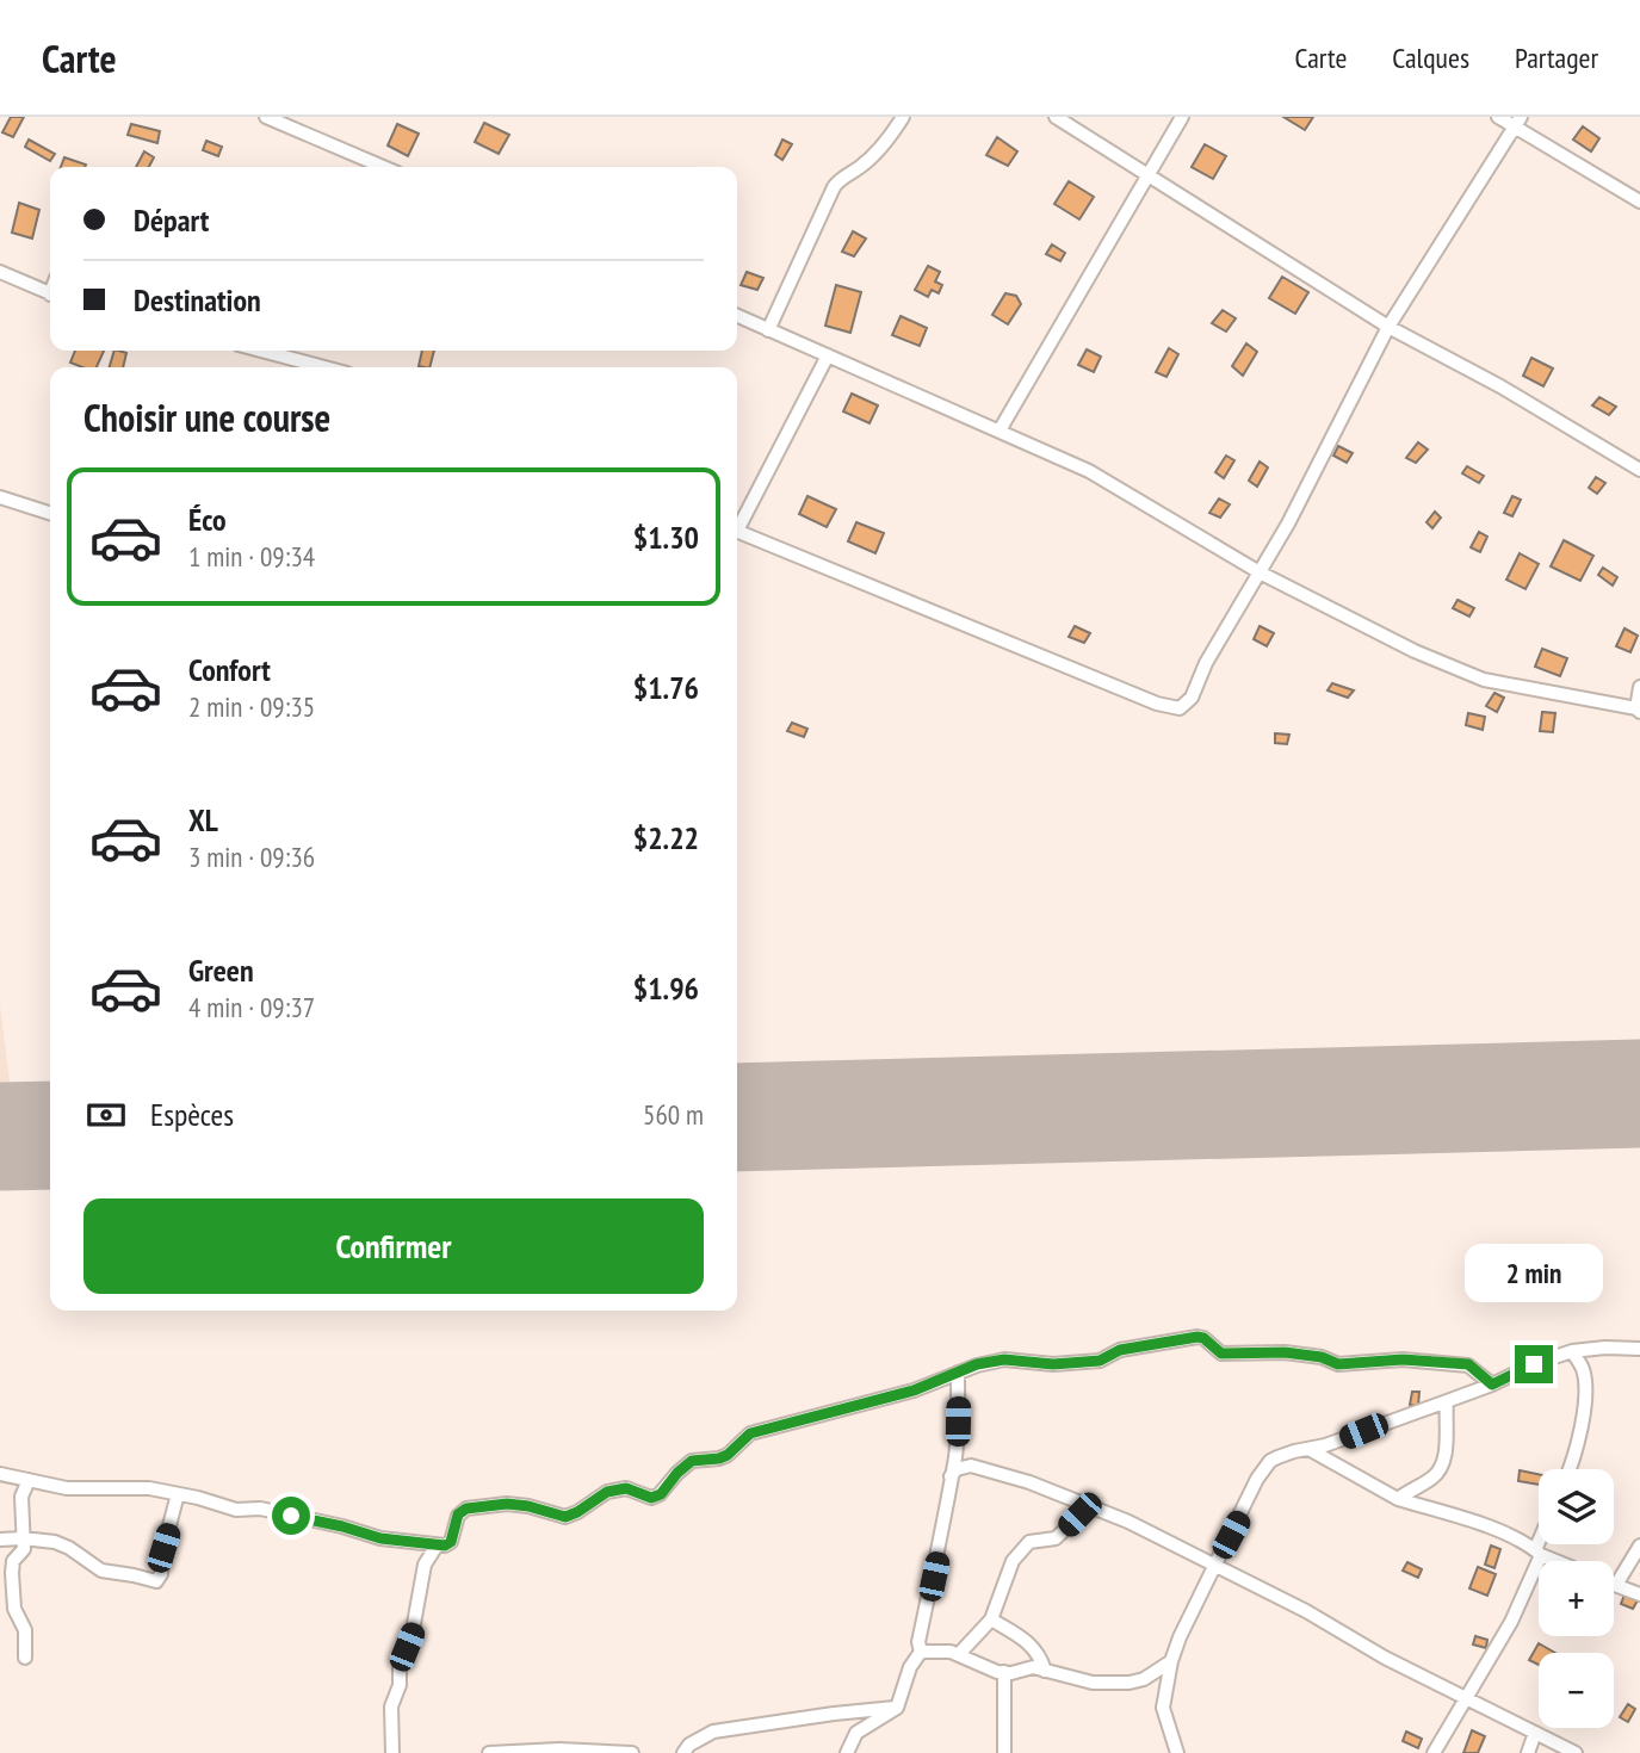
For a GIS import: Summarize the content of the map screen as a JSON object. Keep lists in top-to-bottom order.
{
  "page": {
    "header": "Carte",
    "nav": ["Carte", "Calques", "Partager"],
    "banner": ["Départ", "Destination"],
    "heading": "Choisir une course",
    "list": [
      {
        "name": "Éco",
        "note": "1 min · 09:34",
        "value": "$1.30"
      },
      {
        "name": "Confort",
        "note": "2 min · 09:35",
        "value": "$1.76"
      },
      {
        "name": "XL",
        "note": "3 min · 09:36",
        "value": "$2.22"
      },
      {
        "name": "Green",
        "note": "4 min · 09:37",
        "value": "$1.96"
      }
    ],
    "pay": ["Espèces", "560 m"],
    "buttons": "Confirmer",
    "bubble": "2 min",
    "map_buttons": ["+", "−"]
  }
}
